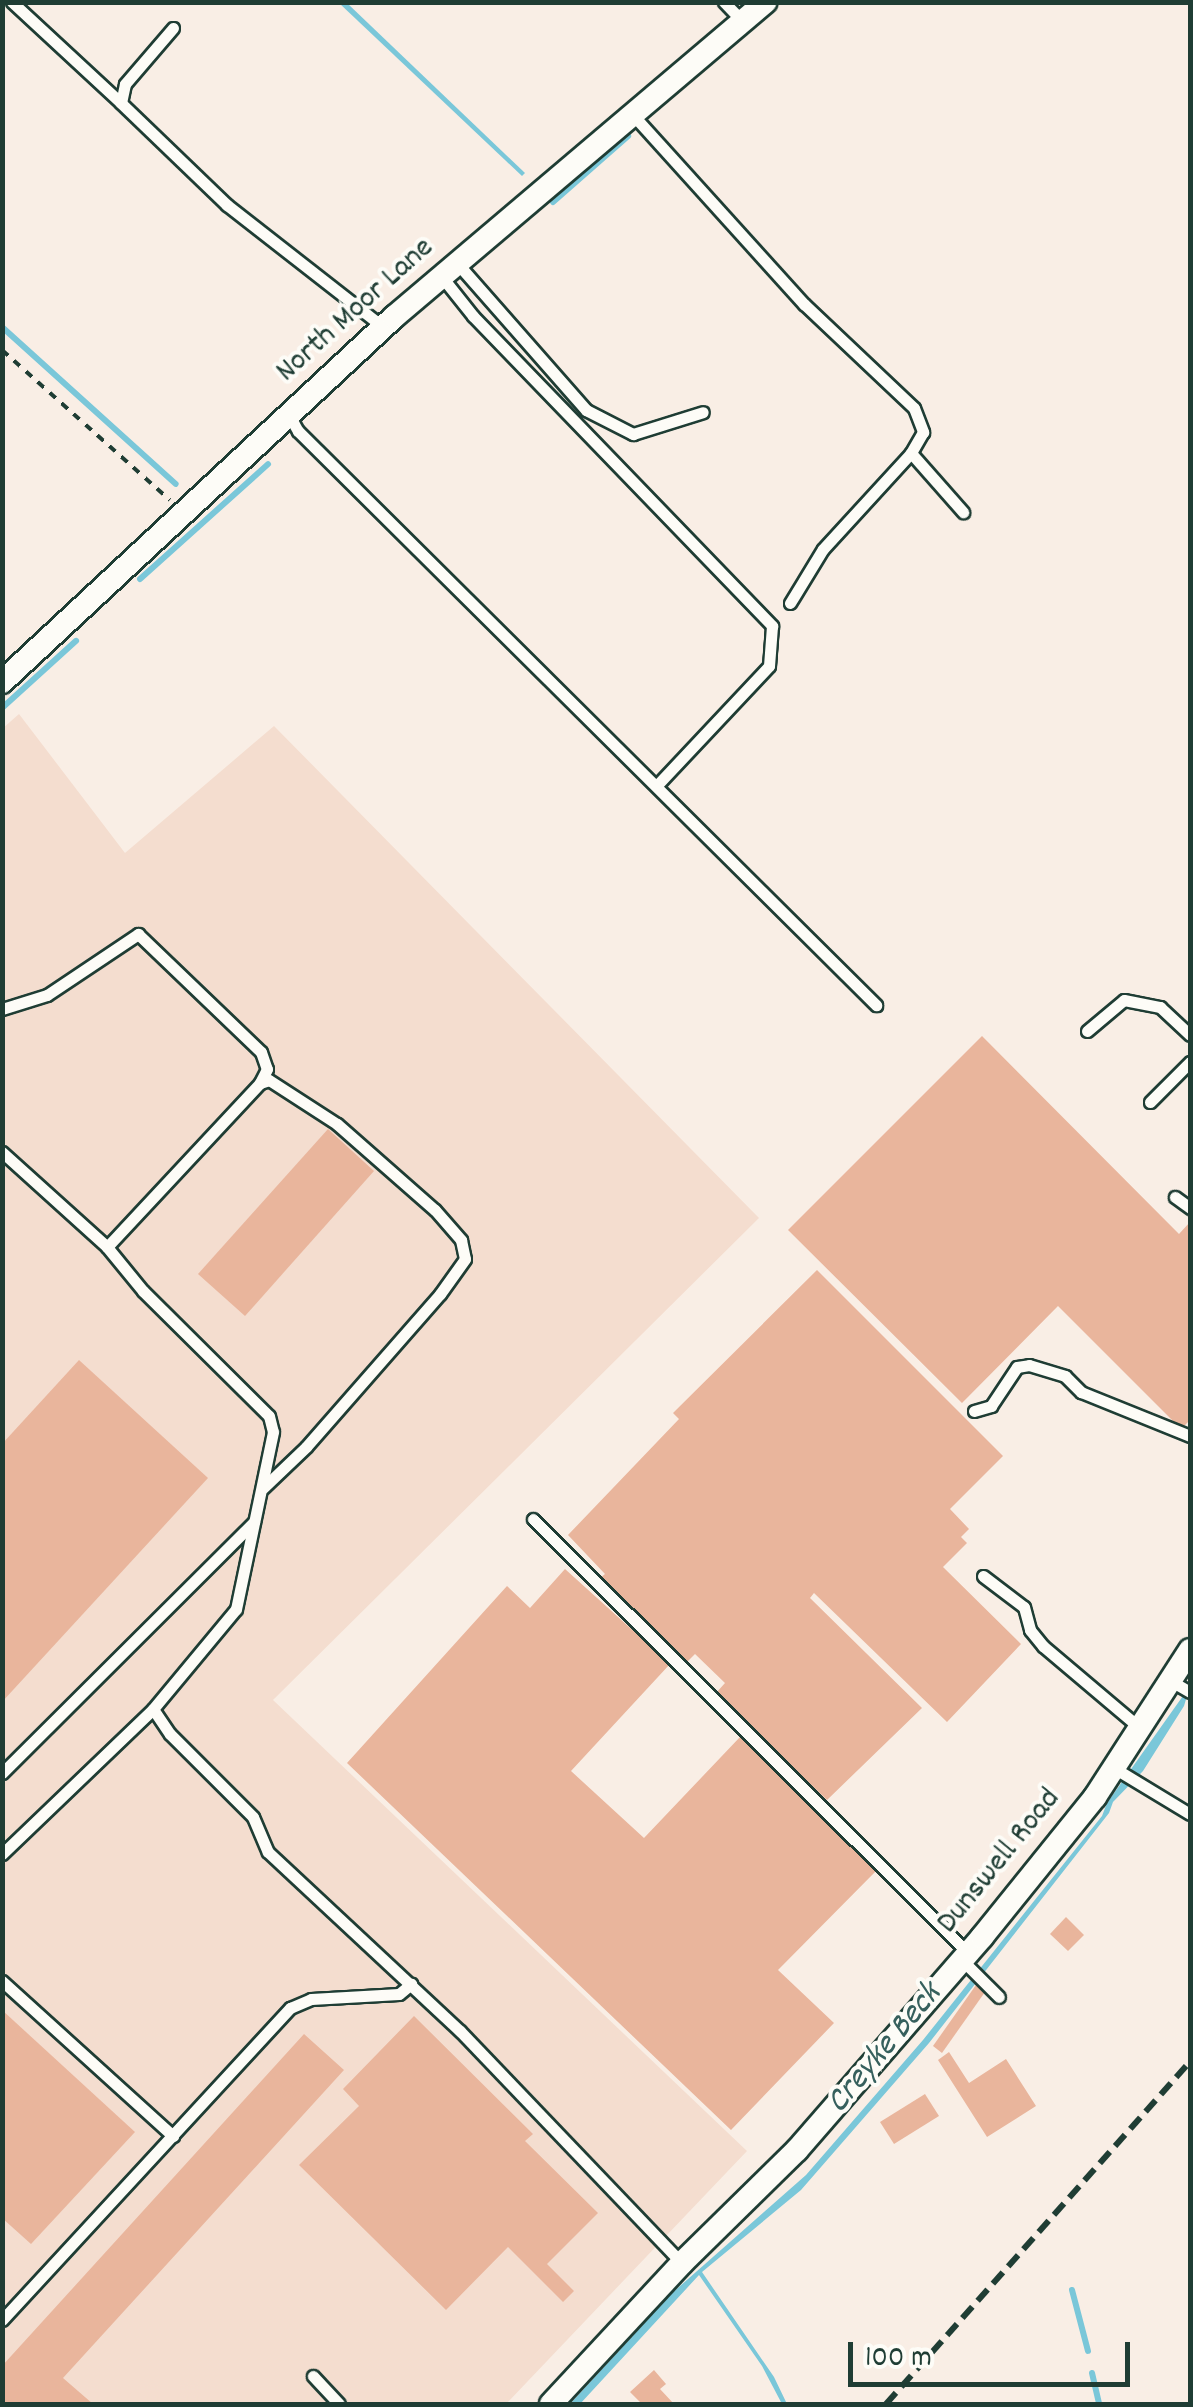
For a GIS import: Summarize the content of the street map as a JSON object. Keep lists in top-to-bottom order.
{
  "streets": {
    "street": ["North Moor Lane", "Dunswell Road"]
  },
  "water": ["Creyke Beck"],
  "scale_bar": "100 m"
}
